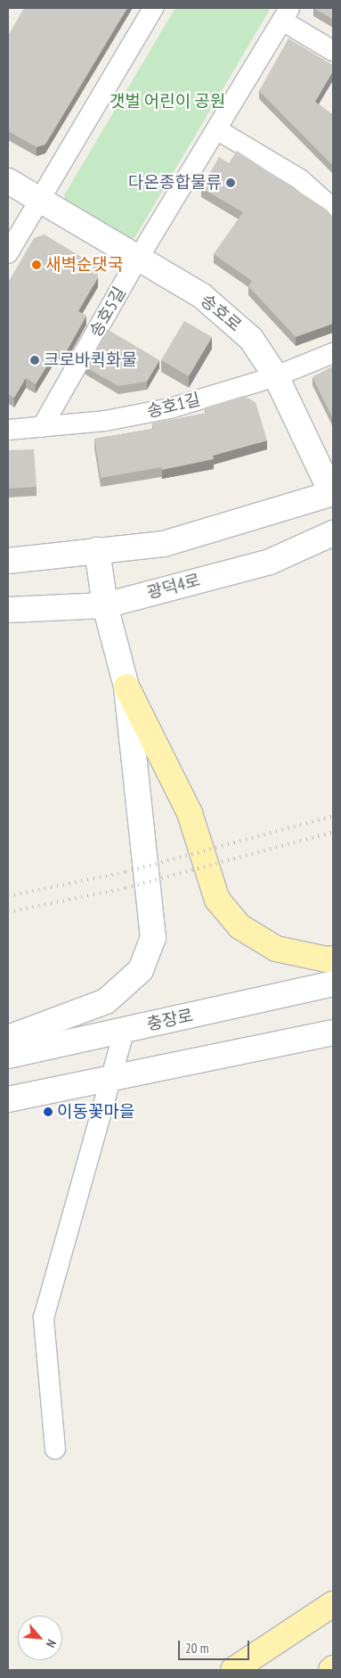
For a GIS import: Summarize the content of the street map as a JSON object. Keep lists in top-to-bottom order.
{
  "streets": {
    "main road": ["송호로", "광덕4로", "충장로"],
    "street": ["송호5길", "송호1길"]
  },
  "crossings": [
    ["송호5길", "송호로"],
    ["송호5길", "송호1길"],
    ["송호로", "송호1길"]
  ],
  "parks": ["갯벌 어린이 공원"],
  "places": [
    "다온종합물류",
    "새벽순댓국",
    "크로바퀵화물",
    "이동꽃마을"
  ],
  "scale_bar": "20 m",
  "north": "bottom right"
}
